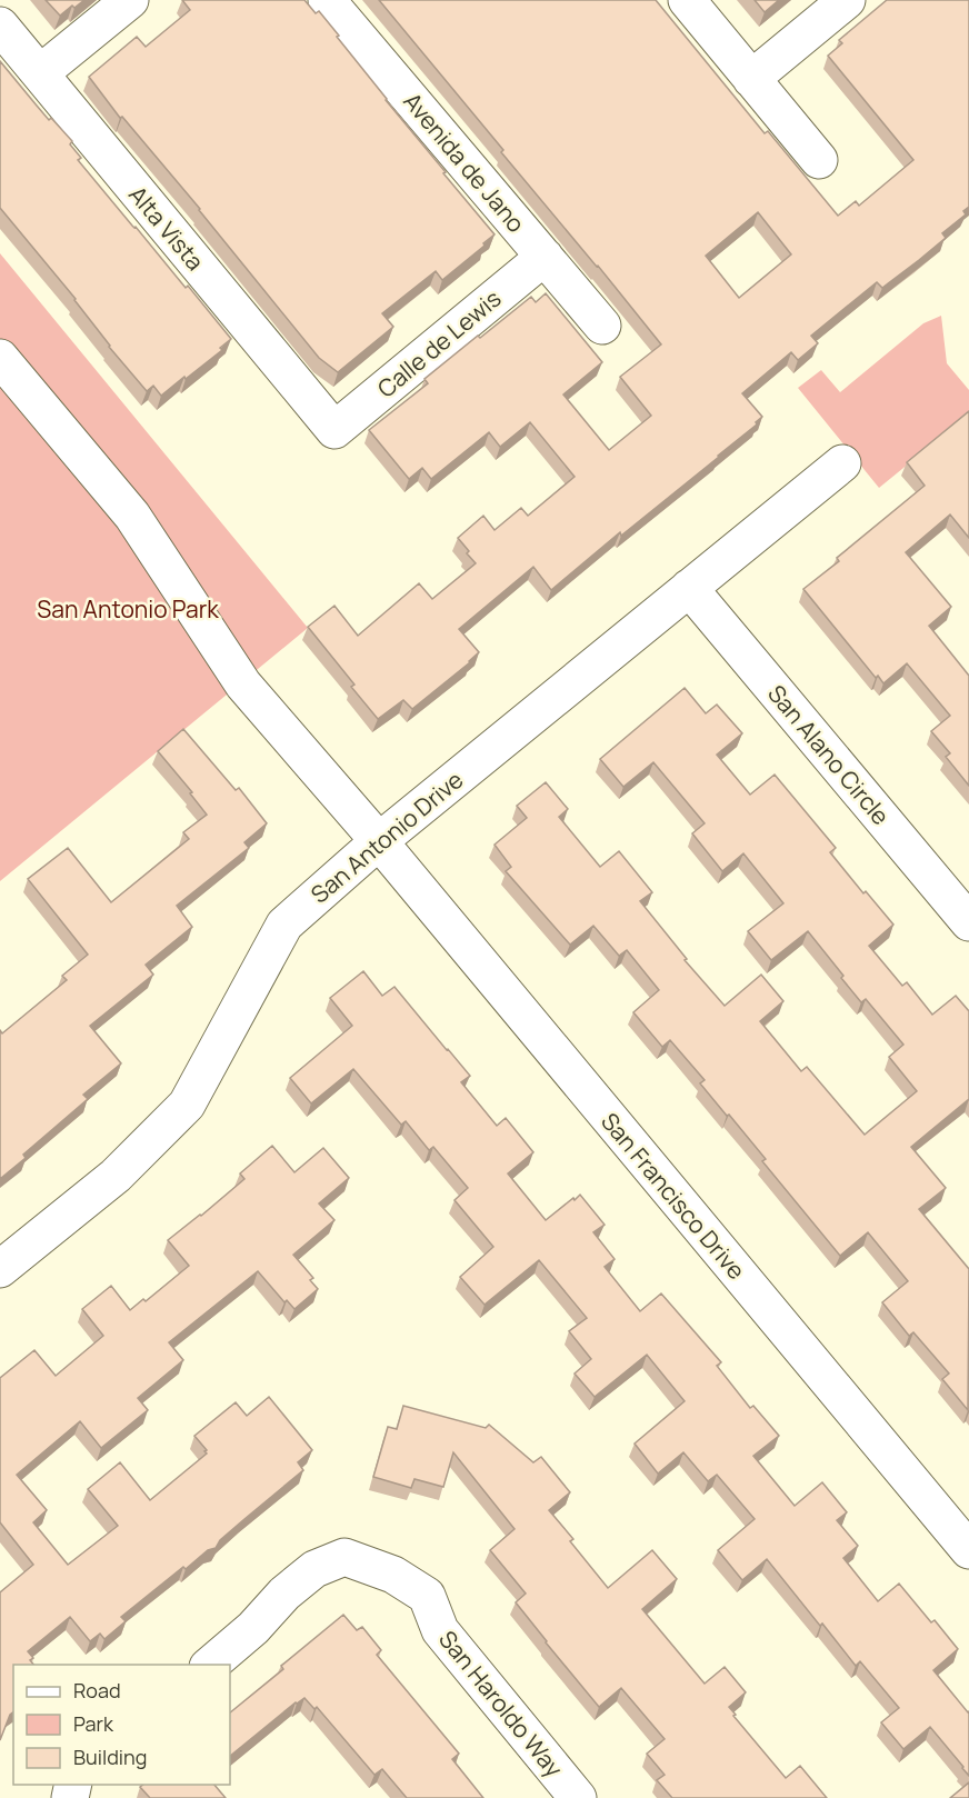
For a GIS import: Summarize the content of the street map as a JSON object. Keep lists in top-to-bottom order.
{
  "streets": {
    "street": [
      "Avenida de Jano",
      "Alta Vista",
      "Calle de Lewis",
      "San Alano Circle",
      "San Antonio Drive",
      "San Francisco Drive",
      "San Haroldo Way"
    ]
  },
  "crossings": [
    ["Avenida de Jano", "Calle de Lewis"],
    ["Alta Vista", "Calle de Lewis"],
    ["San Alano Circle", "San Antonio Drive"],
    ["San Antonio Drive", "San Francisco Drive"]
  ],
  "parks": ["San Antonio Park"],
  "legend": ["Road", "Park", "Building"]
}
